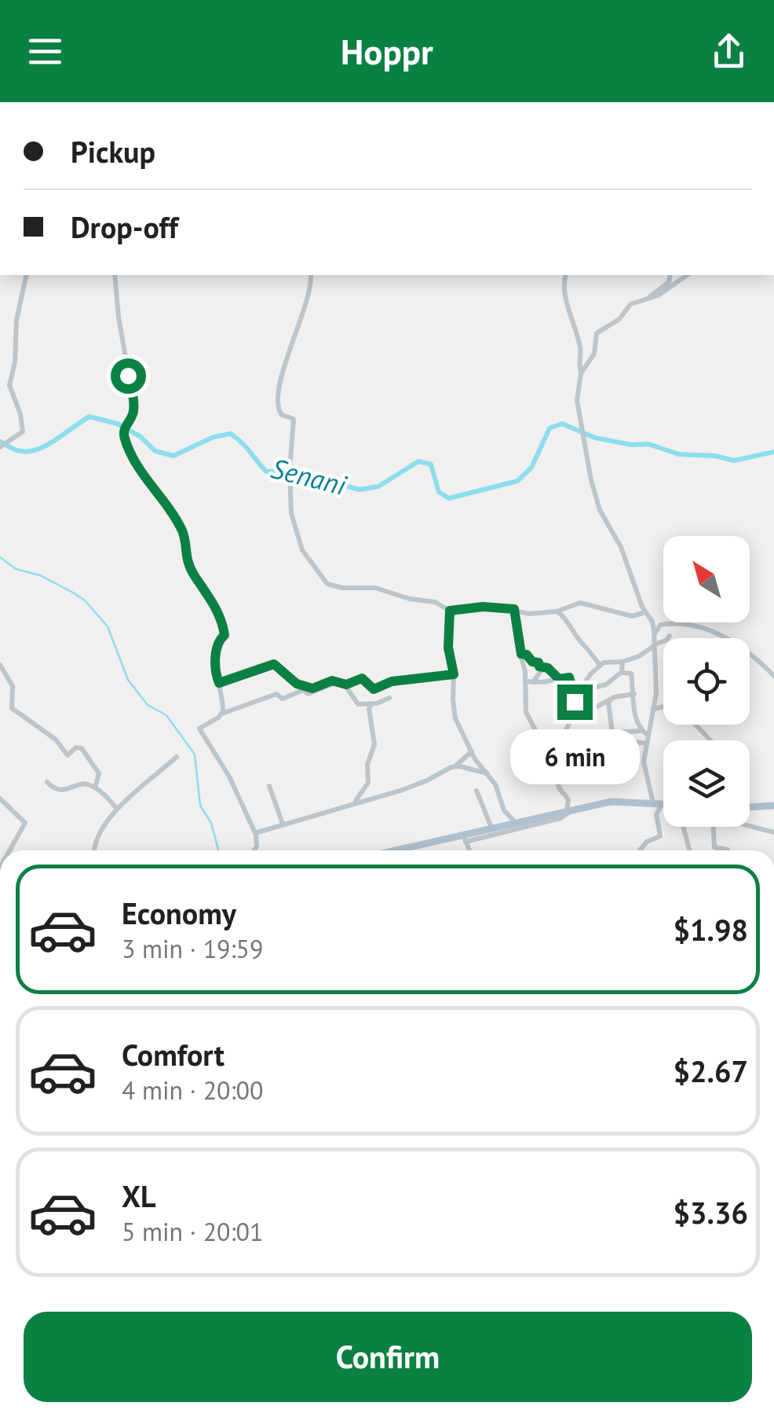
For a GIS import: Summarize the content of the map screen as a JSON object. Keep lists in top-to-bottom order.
{
  "water": ["Senani"],
  "north": "top left",
  "page": {
    "header": "Hoppr",
    "banner": ["Pickup", "Drop-off"],
    "bubble": "6 min",
    "list": [
      {
        "name": "Economy",
        "note": "3 min · 19:59",
        "value": "$1.98"
      },
      {
        "name": "Comfort",
        "note": "4 min · 20:00",
        "value": "$2.67"
      },
      {
        "name": "XL",
        "note": "5 min · 20:01",
        "value": "$3.36"
      }
    ],
    "buttons": "Confirm"
  }
}
